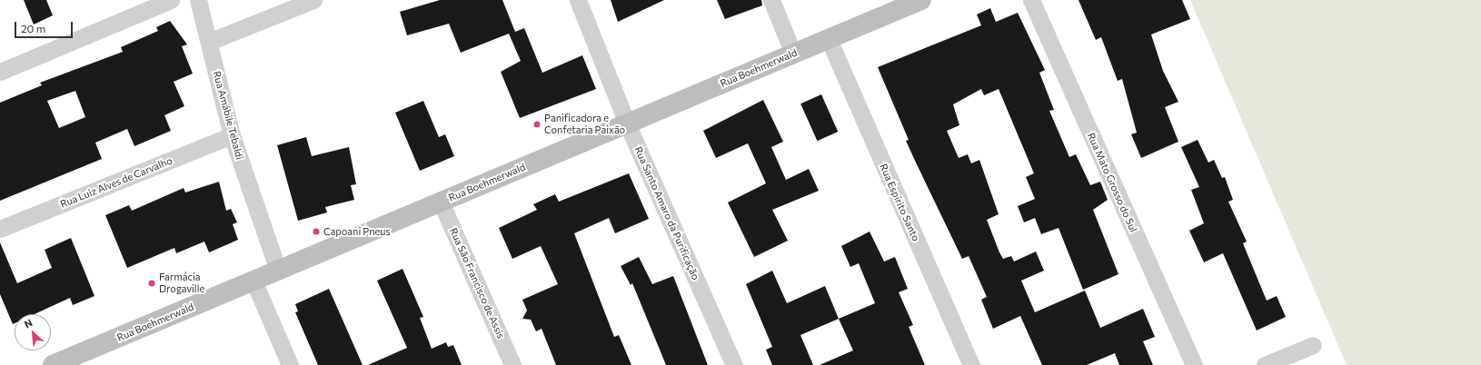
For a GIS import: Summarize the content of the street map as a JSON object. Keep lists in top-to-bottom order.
{
  "streets": {
    "main road": ["Rua Boehmerwald"],
    "street": [
      "Rua Amábile Tebaldi",
      "Rua Luiz Alves de Carvalho",
      "Rua Mato Grosso do Sul",
      "Rua Espírito Santo",
      "Rua Santo Amaro da Purificação",
      "Rua São Francisco de Assis"
    ]
  },
  "crossings": [
    ["Rua Boehmerwald", "Rua Amábile Tebaldi"],
    ["Rua Boehmerwald", "Rua Espírito Santo"],
    ["Rua Boehmerwald", "Rua Santo Amaro da Purificação"],
    ["Rua Boehmerwald", "Rua São Francisco de Assis"],
    ["Rua Amábile Tebaldi", "Rua Luiz Alves de Carvalho"]
  ],
  "places": ["Panificadora e Confetaria Paixão", "Capoani Pneus", "Farmácia Drogaville"],
  "scale_bar": "20 m",
  "north": "top left"
}
